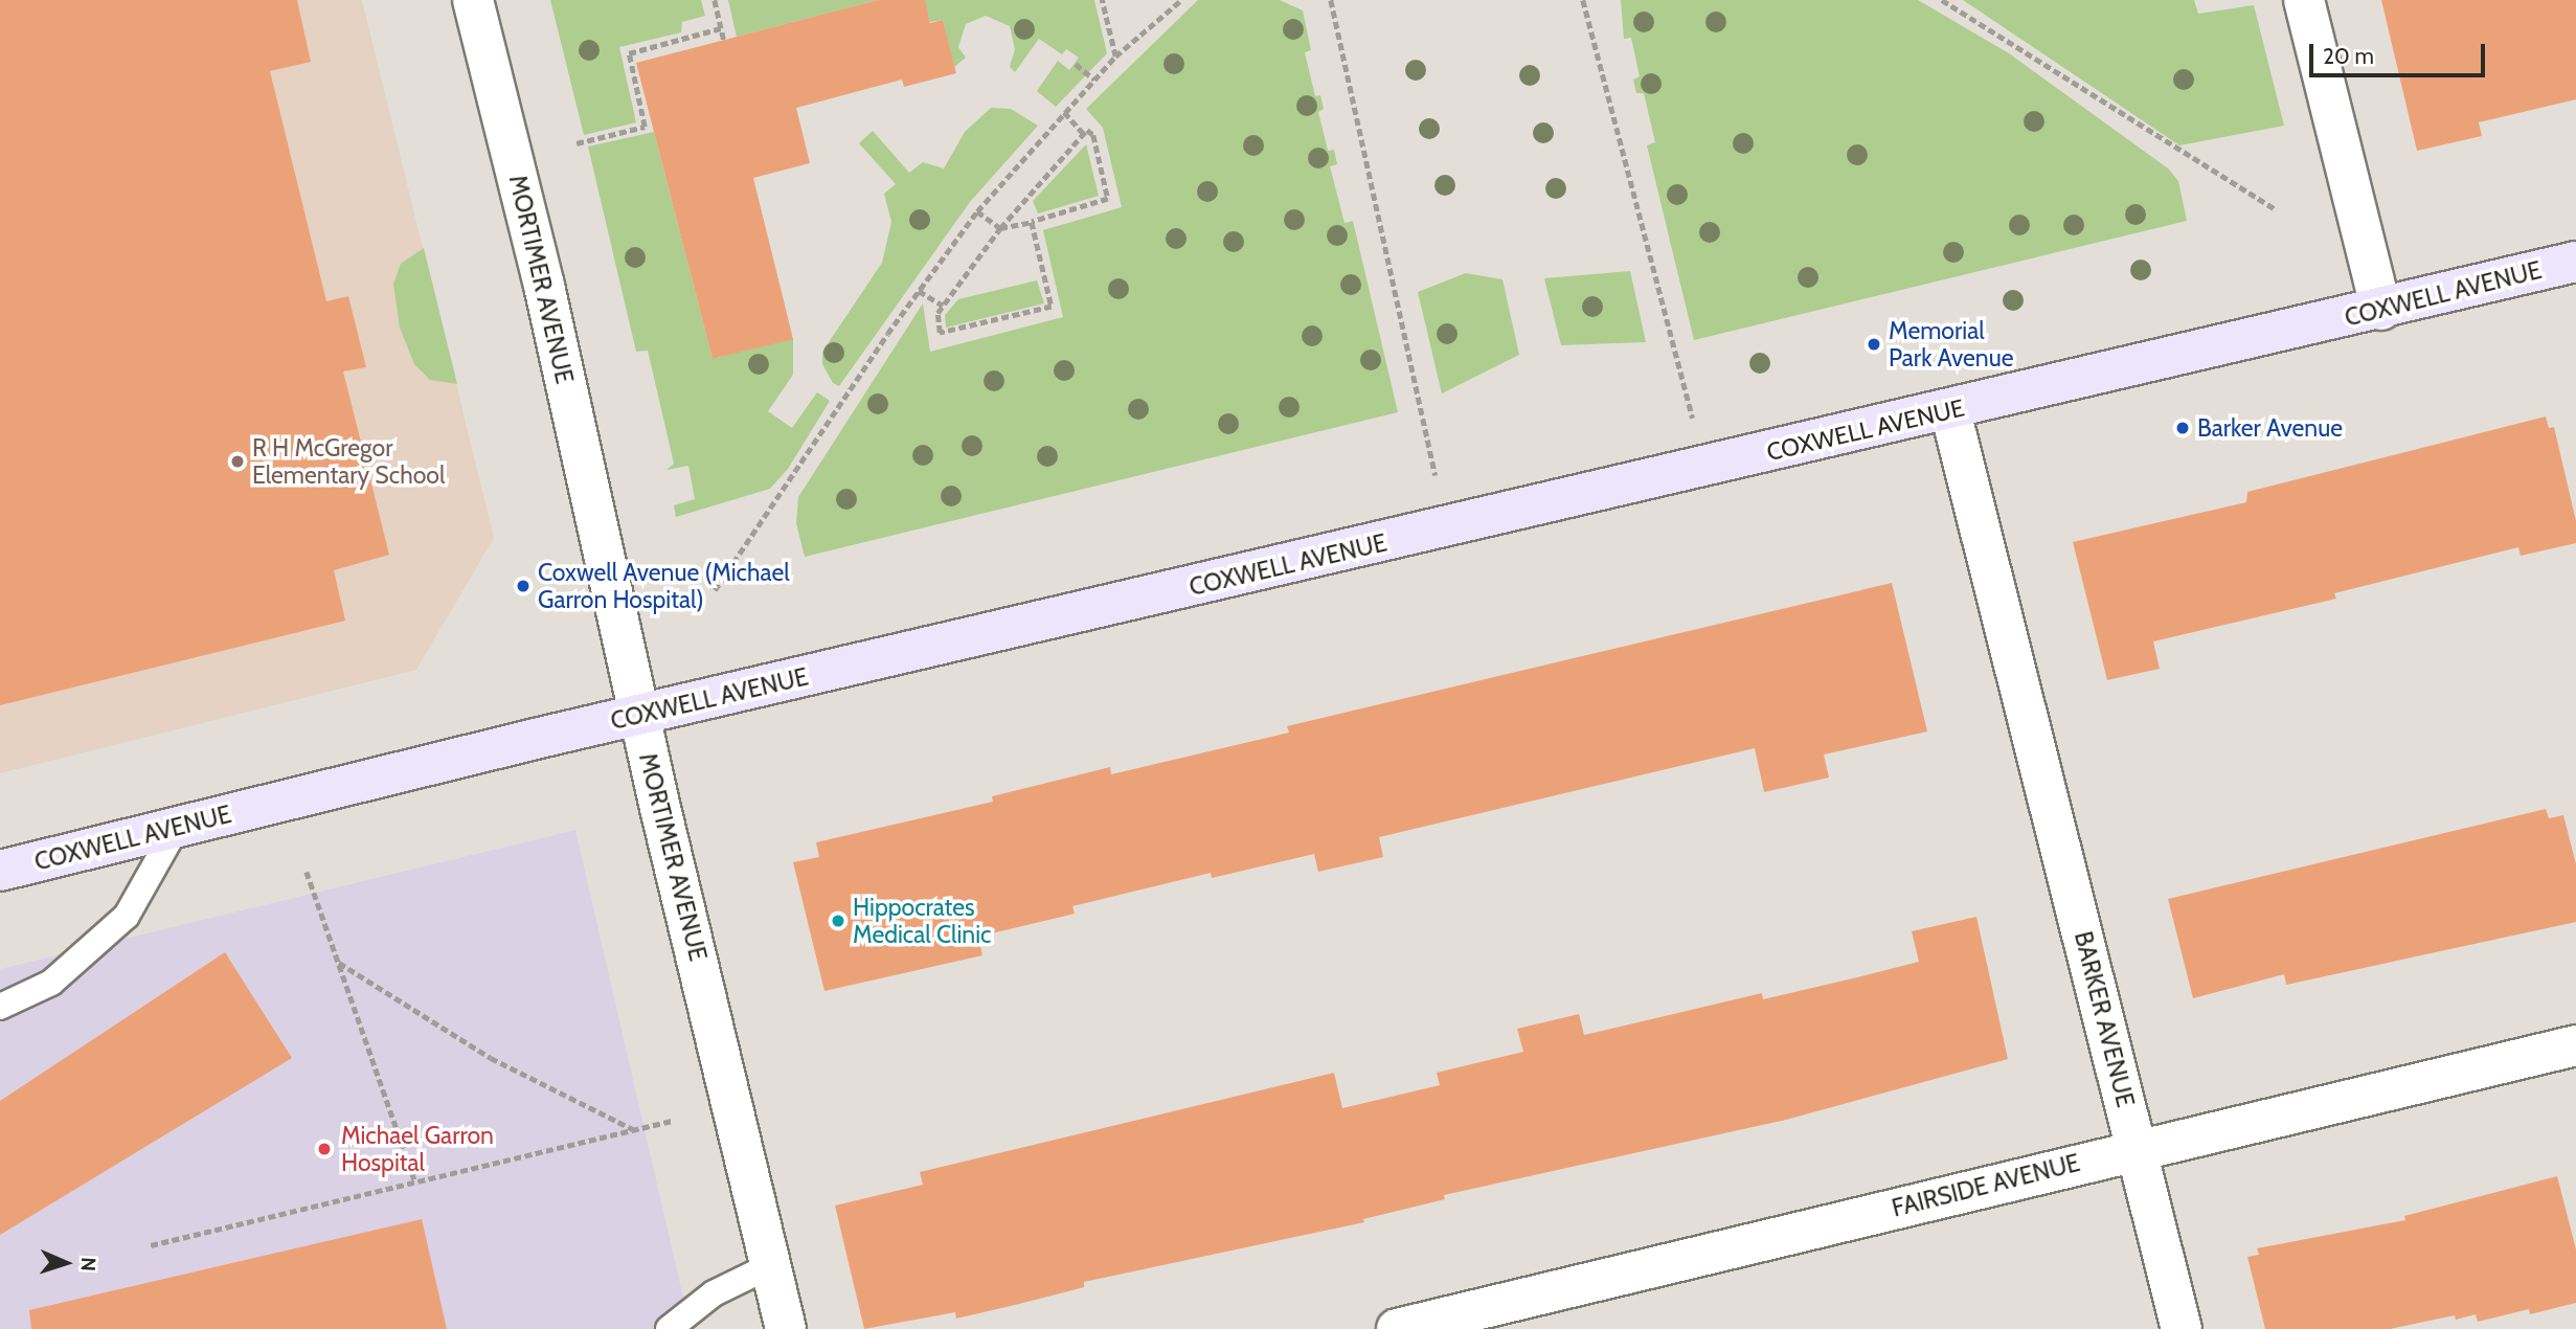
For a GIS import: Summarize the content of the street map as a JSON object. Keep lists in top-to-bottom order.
{
  "streets": {
    "main road": ["COXWELL AVENUE"],
    "street": ["MORTIMER AVENUE", "BARKER AVENUE", "FAIRSIDE AVENUE"]
  },
  "crossings": [
    ["MORTIMER AVENUE", "COXWELL AVENUE"],
    ["COXWELL AVENUE", "BARKER AVENUE"],
    ["BARKER AVENUE", "FAIRSIDE AVENUE"]
  ],
  "places": [
    "Memorial Park Avenue",
    "Barker Avenue",
    "R H McGregor Elementary School",
    "Coxwell Avenue (Michael Garron Hospital)",
    "Hippocrates Medical Clinic",
    "Michael Garron Hospital"
  ],
  "scale_bar": "20 m",
  "north": "right"
}
